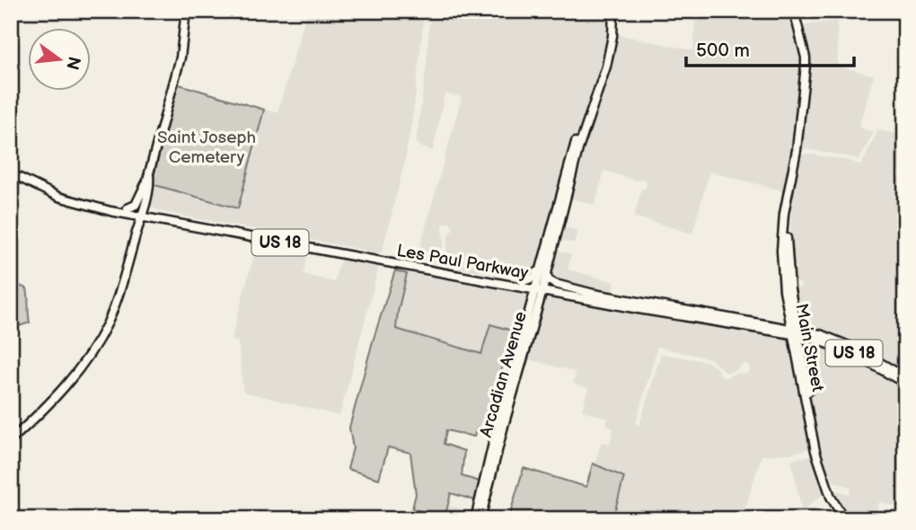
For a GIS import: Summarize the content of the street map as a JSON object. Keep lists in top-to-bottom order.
{
  "streets": {
    "main road": [
      "US 18",
      "Les Paul Parkway",
      "Main Street",
      "Arcadian Avenue"
    ]
  },
  "crossings": [
    ["US 18", "Les Paul Parkway"],
    ["US 18", "Main Street"],
    ["US 18", "Arcadian Avenue"],
    ["Les Paul Parkway", "Main Street"],
    ["Les Paul Parkway", "Arcadian Avenue"]
  ],
  "parks": ["Saint Joseph Cemetery"],
  "scale_bar": "500 m",
  "north": "right"
}
